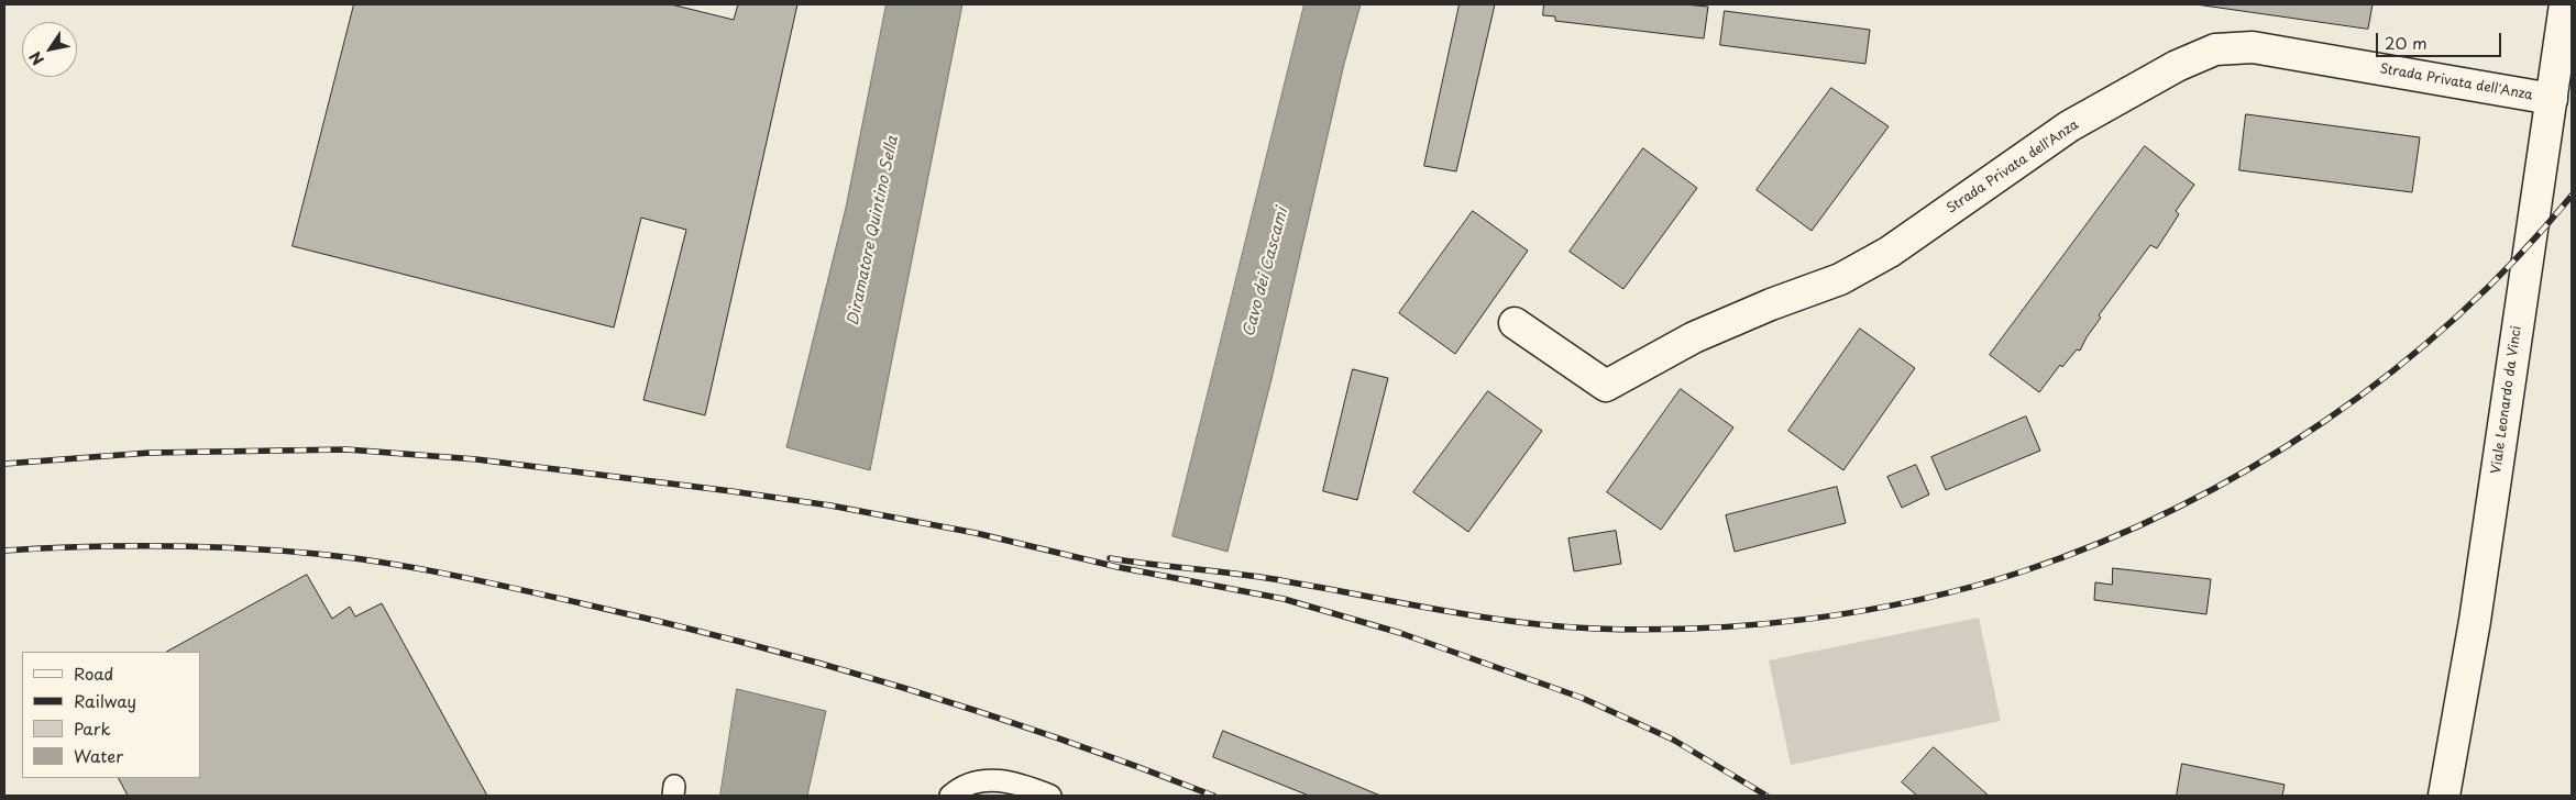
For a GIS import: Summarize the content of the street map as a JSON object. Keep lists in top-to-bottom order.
{
  "streets": {
    "street": ["Strada Privata dell'Anza", "Viale Leonardo da Vinci"]
  },
  "crossings": [
    ["Strada Privata dell'Anza", "Viale Leonardo da Vinci"]
  ],
  "water": ["Diramatore Quintino Sella", "Cavo dei Cascami"],
  "legend": [
    "Road",
    "Railway",
    "Park",
    "Water"
  ],
  "scale_bar": "20 m",
  "north": "bottom left"
}
